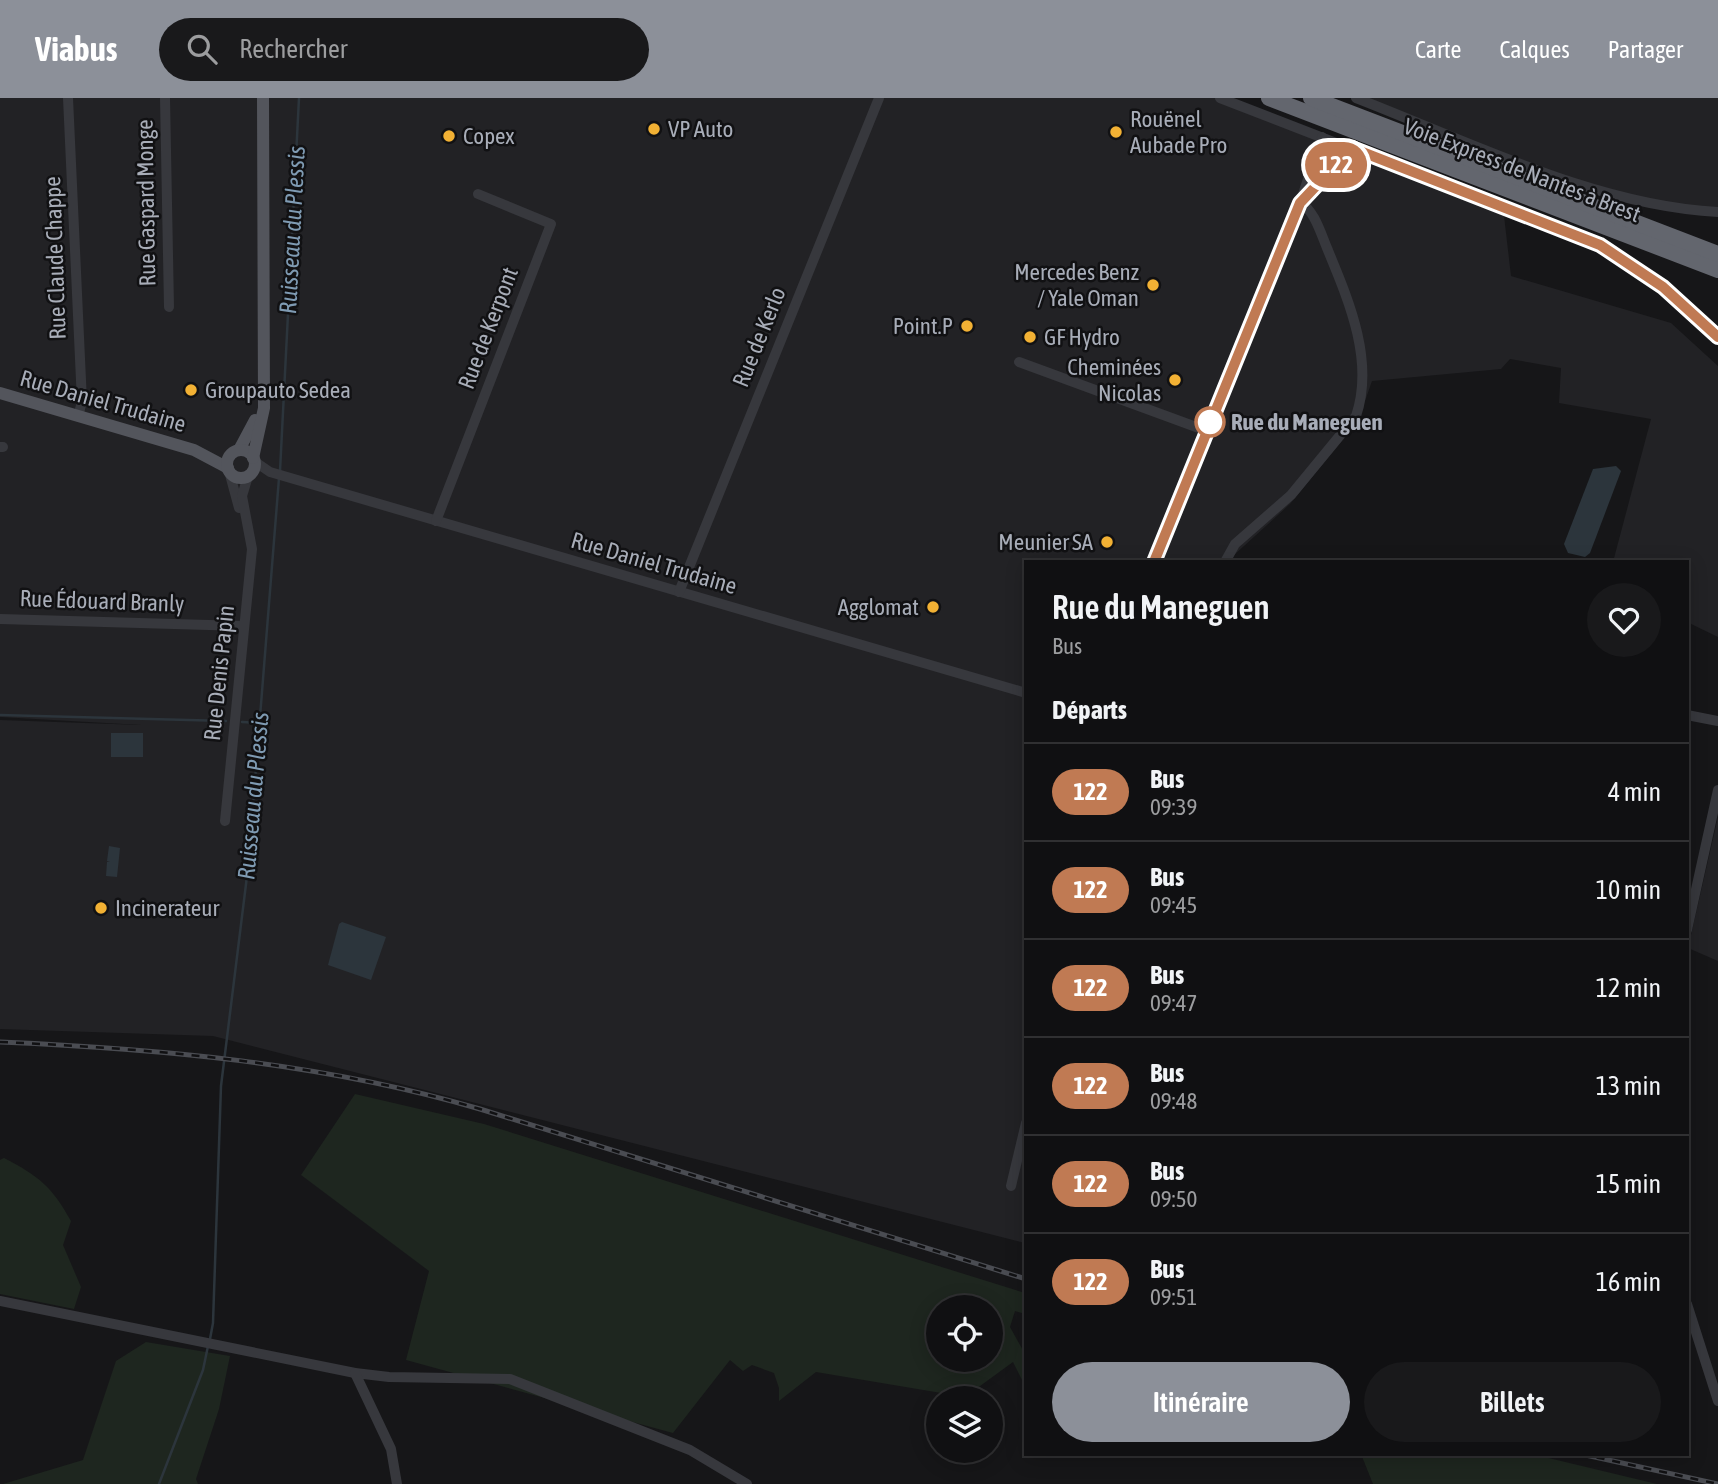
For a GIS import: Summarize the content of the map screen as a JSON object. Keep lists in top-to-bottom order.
{
  "streets": {
    "highway": ["Voie Express de Nantes à Brest"],
    "main road": ["Rue Daniel Trudaine", "Rue Denis Papin"],
    "street": [
      "Rue Gaspard Monge",
      "Rue Claude Chappe",
      "Rue de Kerpont",
      "Rue de Kerlo",
      "Rue Édouard Branly"
    ]
  },
  "crossings": [
    ["Rue Claude Chappe", "Rue Daniel Trudaine"],
    ["Rue de Kerpont", "Rue Daniel Trudaine"],
    ["Rue de Kerlo", "Rue Daniel Trudaine"],
    ["Rue Daniel Trudaine", "Rue Denis Papin"],
    ["Rue Édouard Branly", "Rue Denis Papin"]
  ],
  "water": ["Ruisseau du Plessis"],
  "places": [
    "VP Auto",
    "Rouënel Aubade Pro",
    "Copex",
    "Mercedes Benz / Yale Oman",
    "Point.P",
    "GF Hydro",
    "Cheminées Nicolas",
    "Groupauto Sedea",
    "Rue du Maneguen",
    "Meunier SA",
    "Agglomat",
    "Incinerateur"
  ],
  "lines": ["bus line 122"],
  "page": {
    "header": "Viabus",
    "search": "Rechercher",
    "nav": ["Carte", "Calques", "Partager"],
    "on_map": "122",
    "heading": [
      ["Rue du Maneguen", "Bus"],
      "Départs"
    ],
    "list": [
      {
        "mark": "122",
        "name": "Bus",
        "note": "09:39",
        "value": "4 min"
      },
      {
        "mark": "122",
        "name": "Bus",
        "note": "09:45",
        "value": "10 min"
      },
      {
        "mark": "122",
        "name": "Bus",
        "note": "09:47",
        "value": "12 min"
      },
      {
        "mark": "122",
        "name": "Bus",
        "note": "09:48",
        "value": "13 min"
      },
      {
        "mark": "122",
        "name": "Bus",
        "note": "09:50",
        "value": "15 min"
      },
      {
        "mark": "122",
        "name": "Bus",
        "note": "09:51",
        "value": "16 min"
      }
    ],
    "buttons": ["Itinéraire", "Billets"]
  }
}
